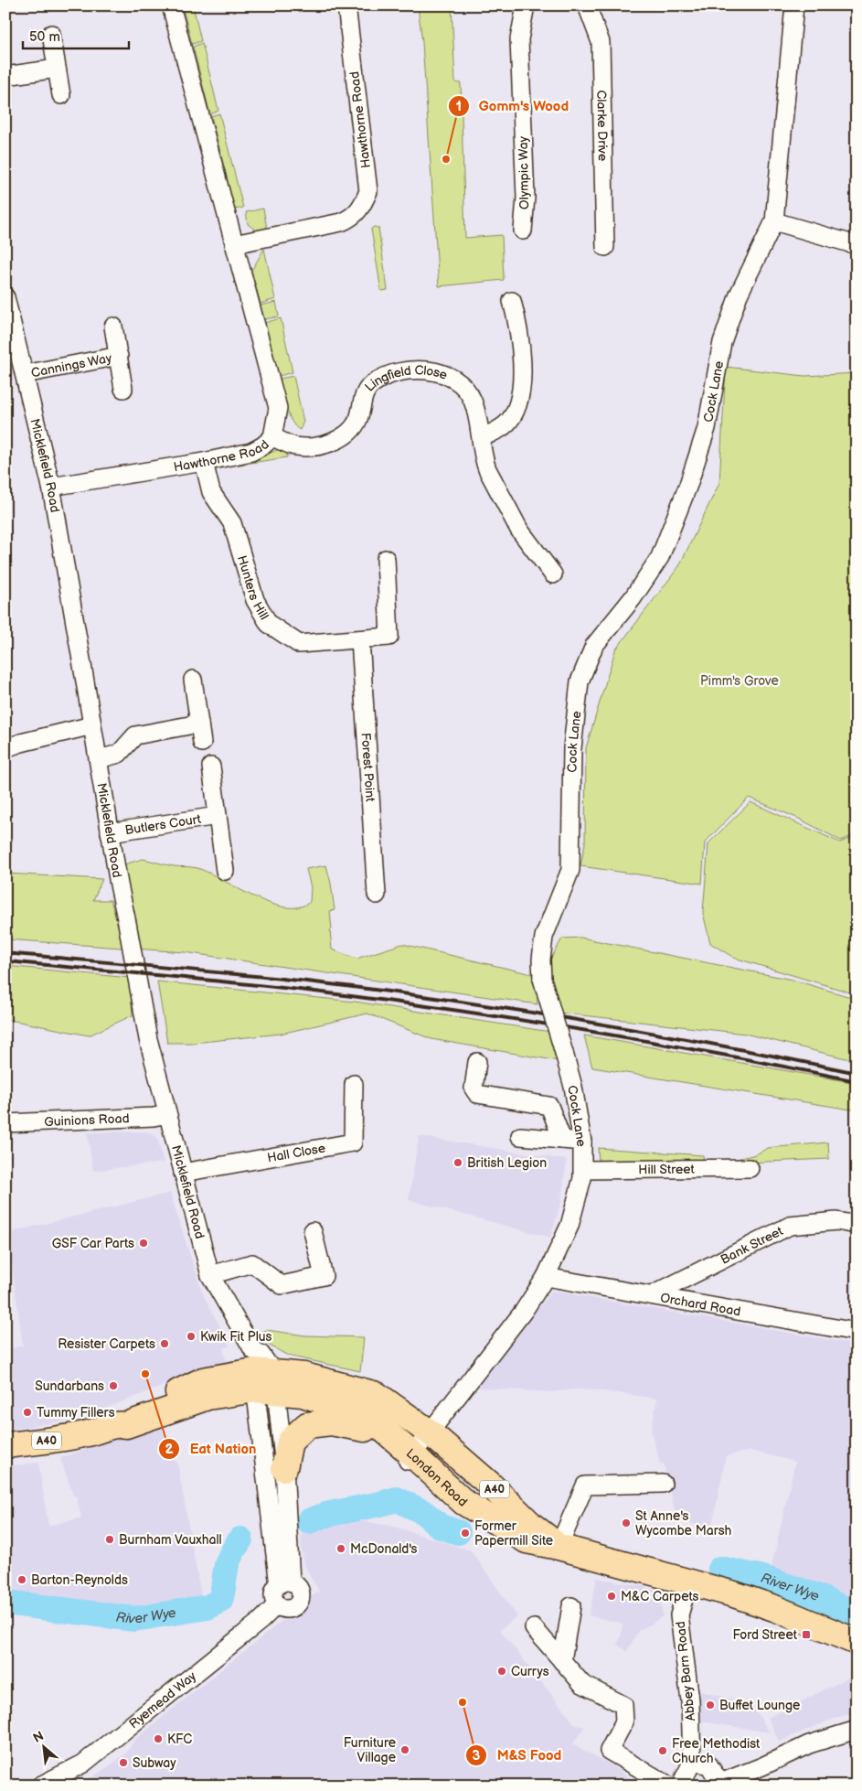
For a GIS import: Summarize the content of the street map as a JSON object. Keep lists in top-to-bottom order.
{
  "streets": {
    "main road": ["A40", "London Road"],
    "street": [
      "Hawthorne Road",
      "Clarke Drive",
      "Olympic Way",
      "Cannings Way",
      "Lingfield Close",
      "Cock Lane",
      "Micklefield Road",
      "Hunters Hill",
      "Forest Point",
      "Butlers Court",
      "Guinions Road",
      "Hall Close",
      "Hill Street",
      "Bank Street",
      "Orchard Road",
      "Abbey Barn Road",
      "Ryemead Way"
    ]
  },
  "crossings": [
    ["Hawthorne Road", "Lingfield Close"],
    ["Hawthorne Road", "Micklefield Road"],
    ["Hawthorne Road", "Hunters Hill"],
    ["Cannings Way", "Micklefield Road"],
    ["Cock Lane", "Hill Street"],
    ["Cock Lane", "Orchard Road"],
    ["Cock Lane", "A40"],
    ["Cock Lane", "London Road"],
    ["Micklefield Road", "Butlers Court"],
    ["Micklefield Road", "Guinions Road"],
    ["Micklefield Road", "Hall Close"],
    ["Micklefield Road", "London Road"],
    ["Hunters Hill", "Forest Point"],
    ["Bank Street", "Orchard Road"],
    ["A40", "London Road"],
    ["A40", "Abbey Barn Road"]
  ],
  "water": ["River Wye"],
  "parks": ["Pimm's Grove"],
  "places": {
    "other": [
      "Gomm's Wood",
      "British Legion",
      "GSF Car Parts",
      "Kwik Fit Plus",
      "Resister Carpets",
      "Eat Nation",
      "Sundarbans",
      "Tummy Fillers",
      "St Anne's Wycombe Marsh",
      "Former Papermill Site",
      "Burnham Vauxhall",
      "McDonald's",
      "Barton-Reynolds",
      "M&C Carpets",
      "Currys",
      "M&S Food",
      "Buffet Lounge",
      "KFC",
      "Furniture Village",
      "Free Methodist Church",
      "Subway"
    ],
    "transit": ["Ford Street"]
  },
  "scale_bar": "50 m",
  "north": "top left"
}
